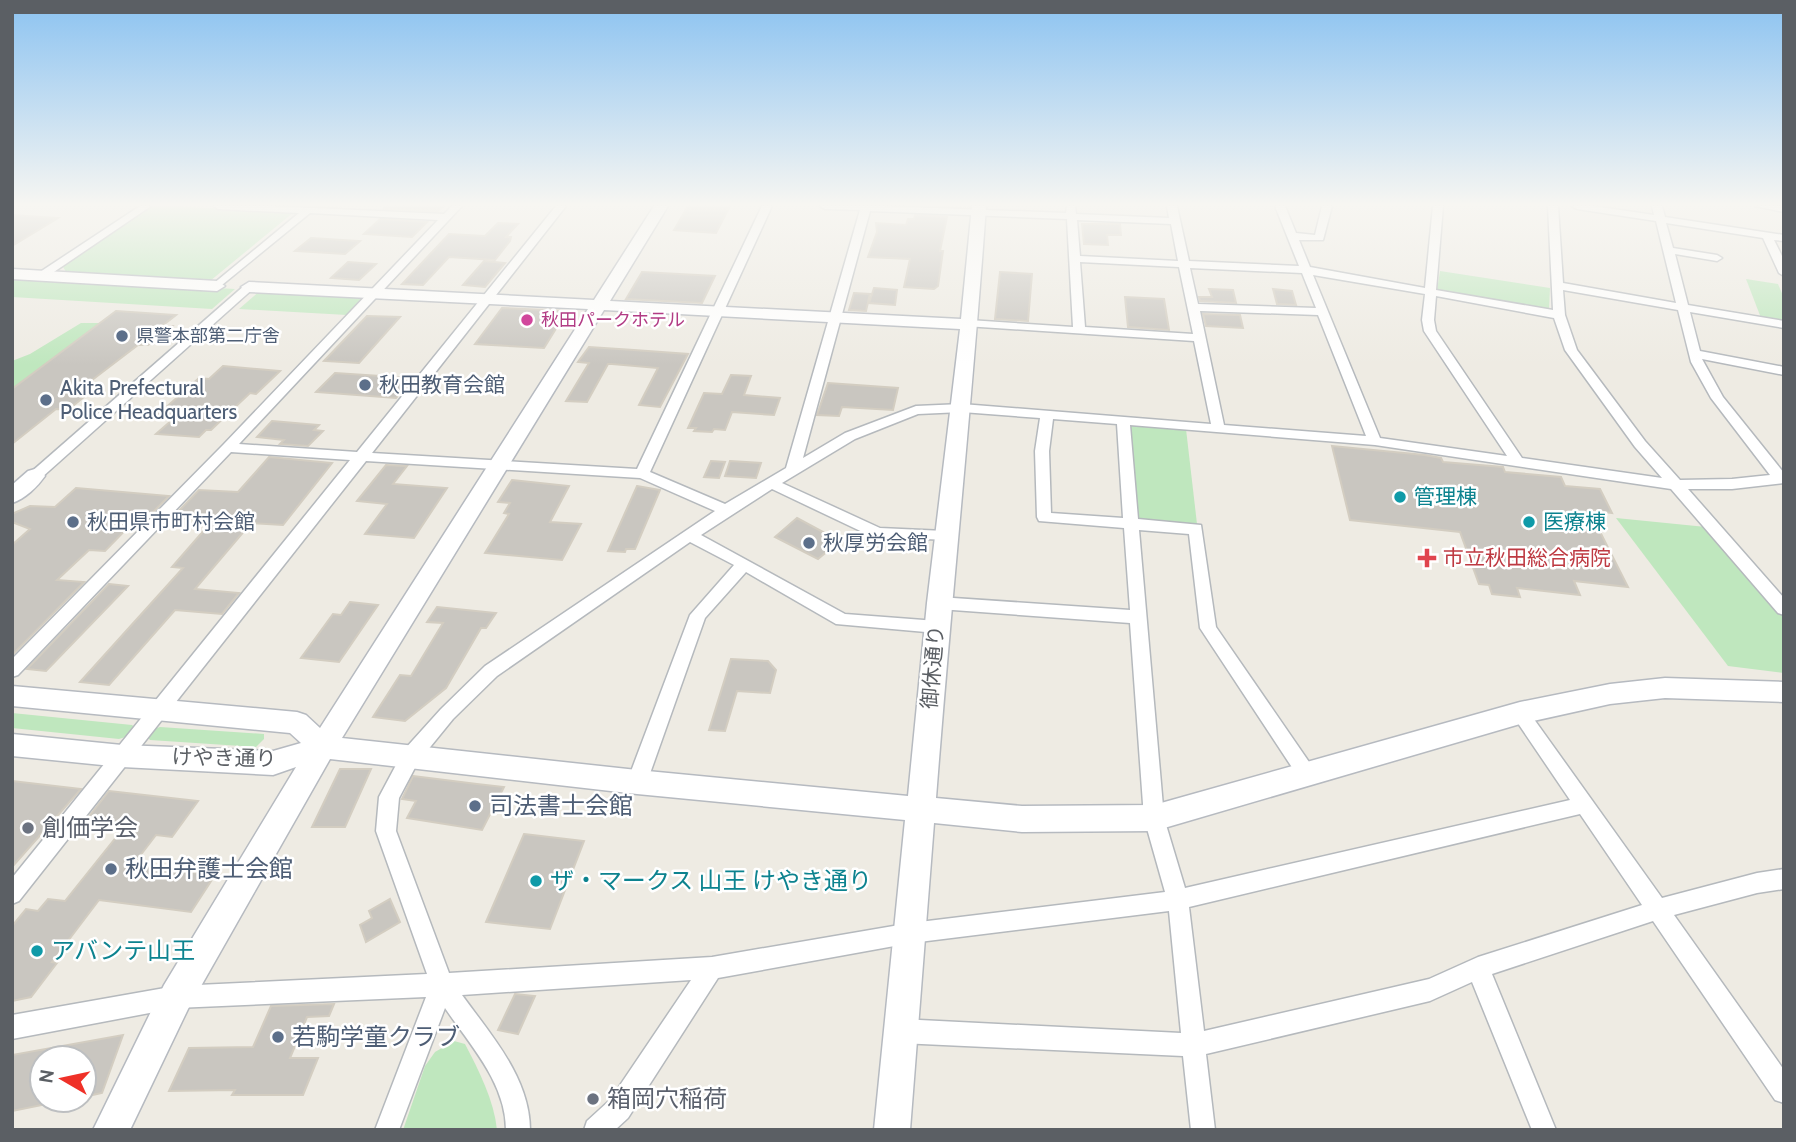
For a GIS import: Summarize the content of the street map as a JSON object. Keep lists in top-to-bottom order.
{
  "streets": {
    "street": ["御休通り", "けやき通り"]
  },
  "places": {
    "other": [
      "秋田パークホテル",
      "県警本部第二庁舎",
      "秋田教育会館",
      "Akita Prefectural Police Headquarters",
      "管理棟",
      "秋田県市町村会館",
      "医療棟",
      "秋厚労会館",
      "司法書士会館",
      "創価学会",
      "秋田弁護士会館",
      "ザ・マークス 山王 けやき通り",
      "アバンテ山王",
      "若駒学童クラブ",
      "箱岡穴稲荷"
    ],
    "health": ["市立秋田総合病院"]
  },
  "north": "left"
}
